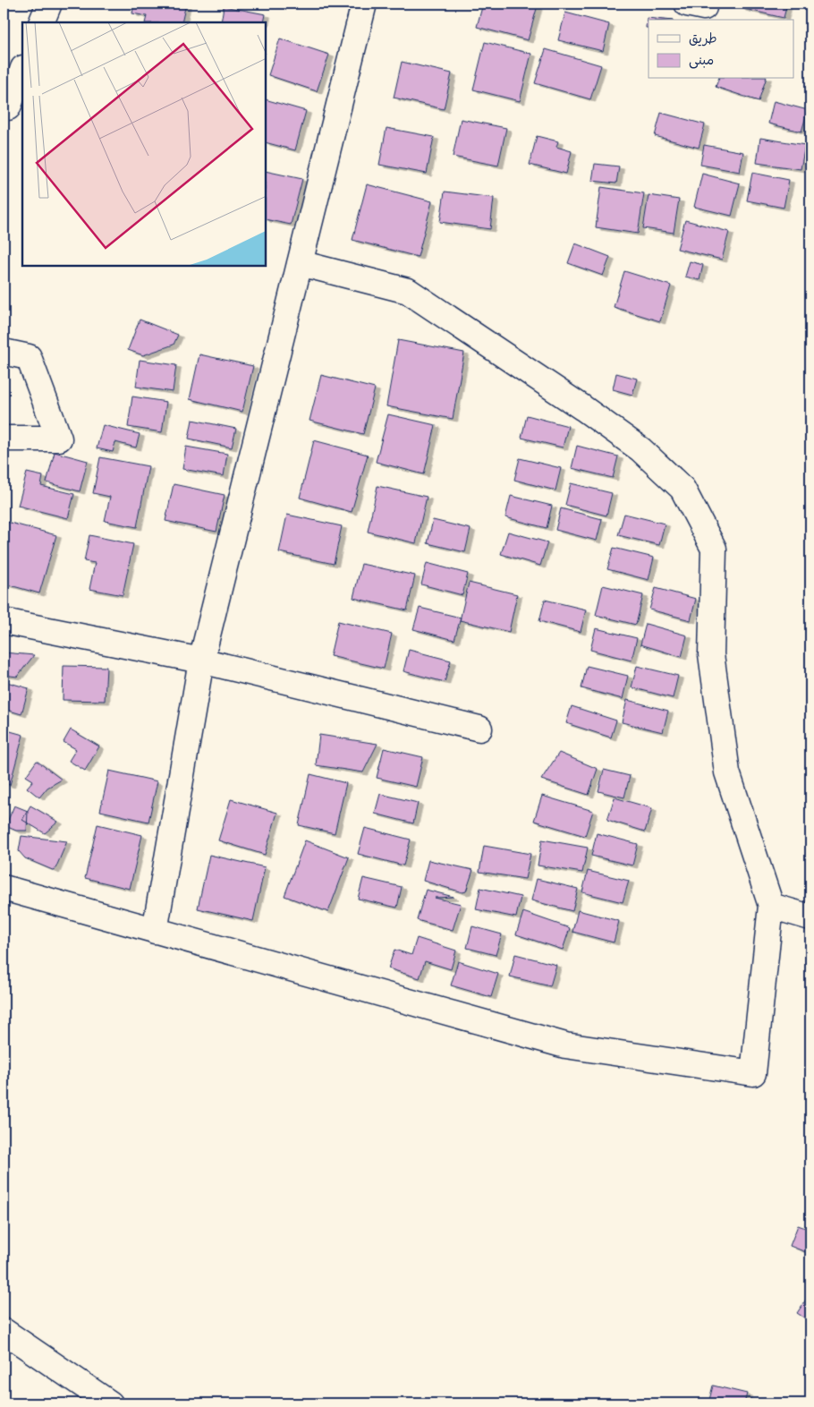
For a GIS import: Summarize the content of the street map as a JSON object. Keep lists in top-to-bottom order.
{
  "legend": ["طريق", "مبنى"]
}
